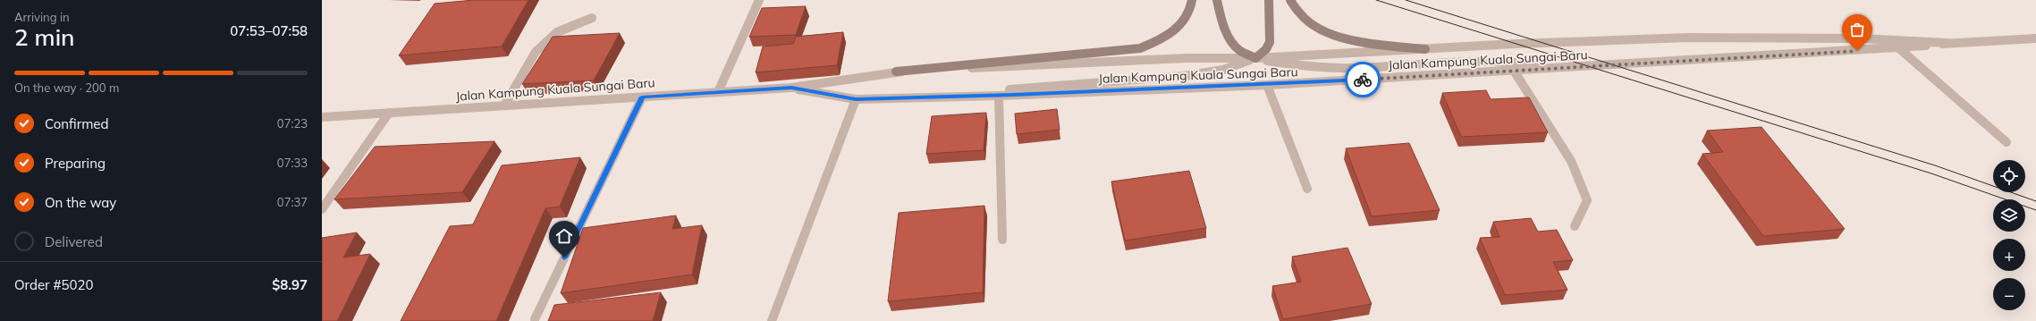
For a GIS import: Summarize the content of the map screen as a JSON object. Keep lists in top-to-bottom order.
{
  "streets": {
    "street": ["Jalan Kampung Kuala Sungai Baru"]
  },
  "page": {
    "heading": ["2 min", "Arriving in", "07:53–07:58"],
    "panel": ["Order #5020", "$8.97"],
    "bar": "On the way · 200 m",
    "list": [
      ["Confirmed", "07:23"],
      ["Preparing", "07:33"],
      ["On the way", "07:37"],
      "Delivered"
    ],
    "map_buttons": ["+", "−"]
  }
}
